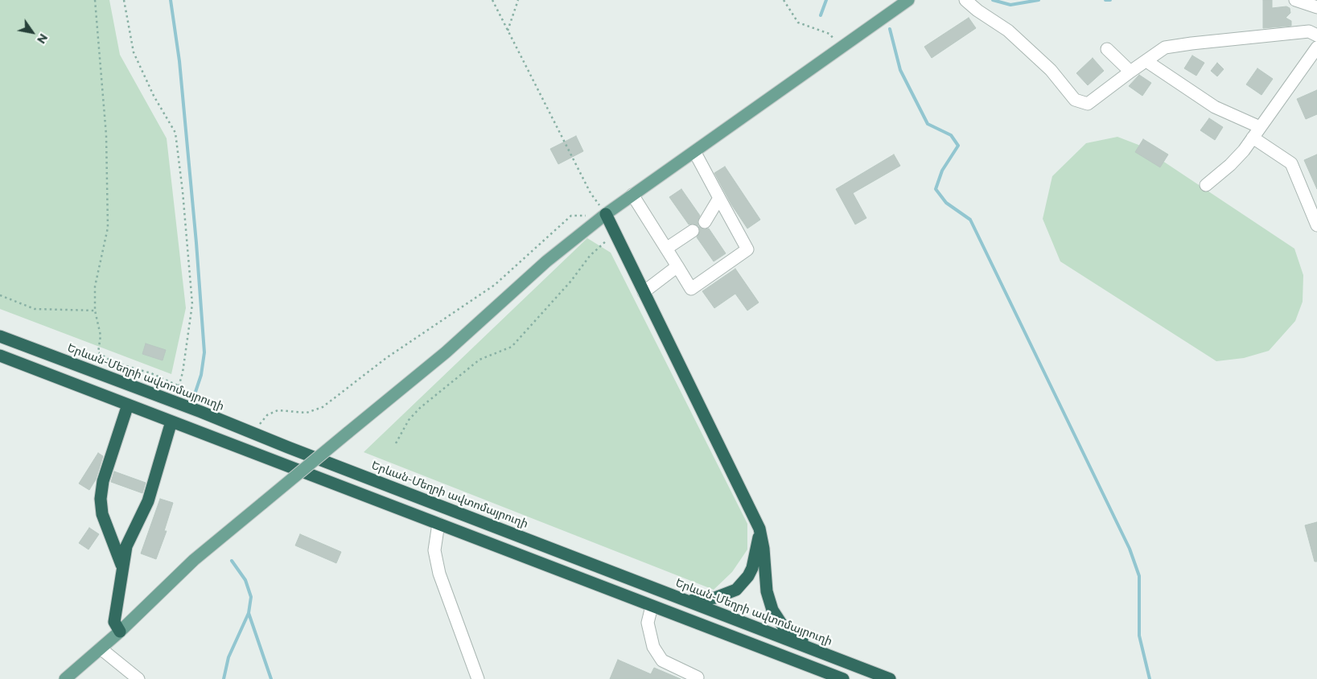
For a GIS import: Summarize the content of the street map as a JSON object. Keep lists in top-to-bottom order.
{
  "streets": {
    "highway": ["Երևան-Մեղրի ավտոմայրուղի"]
  },
  "north": "bottom right"
}
